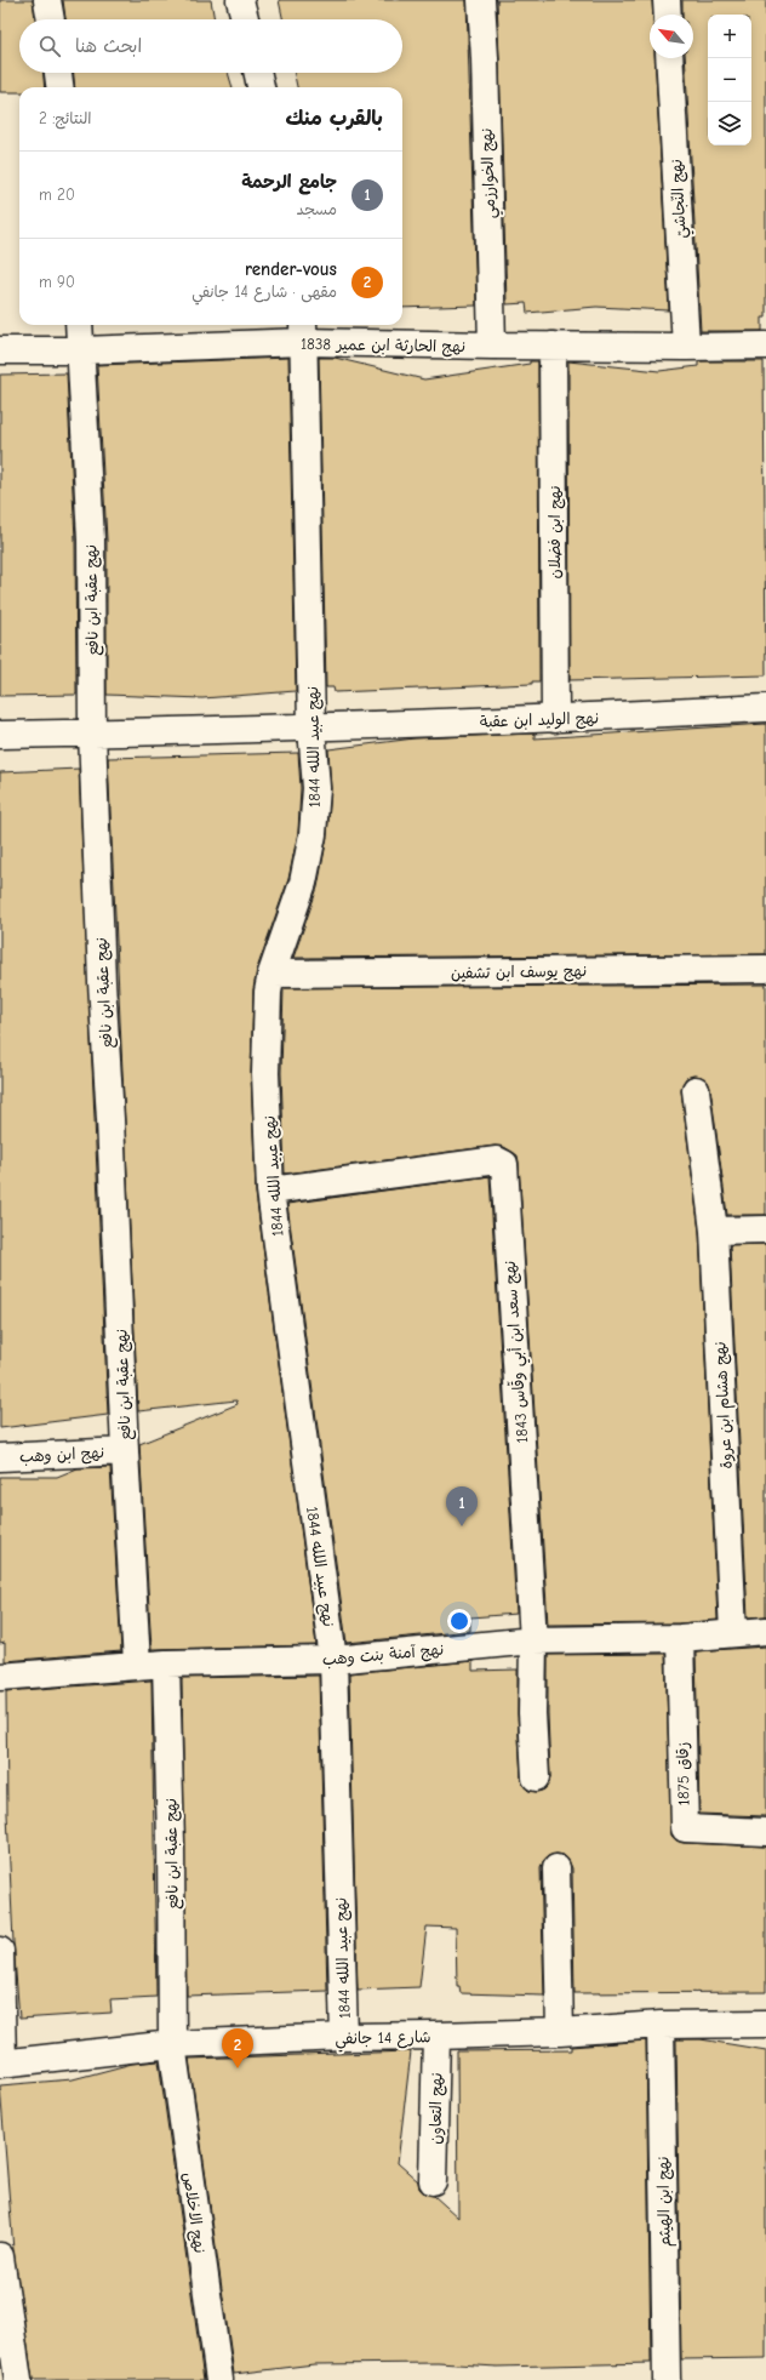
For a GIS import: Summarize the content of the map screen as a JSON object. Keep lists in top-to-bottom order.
{
  "streets": {
    "street": [
      "نهج الخوارزمي",
      "نهج النّجاشيّ",
      "نهج الحارثة ابن عمير 1838",
      "نهج ابن فضلان",
      "نهج عقبة ابن نافع",
      "نهج الوليد ابن عقبة",
      "نهج عبيد اللله 1844",
      "نهج يوسف ابن تشفين",
      "نهج سعد ابن أبي وقّاس 1843",
      "نهج هشام ابن عروة",
      "نهج ابن وهب",
      "نهج آمنة بنت وهب",
      "زقاق 1875",
      "شارع 14 جانفي",
      "نهج التعاون",
      "نهج ابن الهيثم",
      "نهج الاخلاص"
    ]
  },
  "crossings": [
    ["نهج الخوارزمي", "نهج الحارثة ابن عمير 1838"],
    ["نهج النّجاشيّ", "نهج الحارثة ابن عمير 1838"],
    ["نهج الحارثة ابن عمير 1838", "نهج ابن فضلان"],
    ["نهج الحارثة ابن عمير 1838", "نهج عقبة ابن نافع"],
    ["نهج الحارثة ابن عمير 1838", "نهج عبيد اللله 1844"],
    ["نهج ابن فضلان", "نهج الوليد ابن عقبة"],
    ["نهج عقبة ابن نافع", "نهج الوليد ابن عقبة"],
    ["نهج عقبة ابن نافع", "نهج ابن وهب"],
    ["نهج عقبة ابن نافع", "نهج آمنة بنت وهب"],
    ["نهج عقبة ابن نافع", "شارع 14 جانفي"],
    ["نهج عقبة ابن نافع", "نهج الاخلاص"],
    ["نهج الوليد ابن عقبة", "نهج عبيد اللله 1844"],
    ["نهج عبيد اللله 1844", "نهج يوسف ابن تشفين"],
    ["نهج عبيد اللله 1844", "نهج سعد ابن أبي وقّاس 1843"],
    ["نهج عبيد اللله 1844", "نهج آمنة بنت وهب"],
    ["نهج عبيد اللله 1844", "شارع 14 جانفي"],
    ["نهج سعد ابن أبي وقّاس 1843", "نهج آمنة بنت وهب"],
    ["نهج هشام ابن عروة", "نهج آمنة بنت وهب"],
    ["نهج آمنة بنت وهب", "زقاق 1875"],
    ["شارع 14 جانفي", "نهج التعاون"],
    ["شارع 14 جانفي", "نهج ابن الهيثم"],
    ["شارع 14 جانفي", "نهج الاخلاص"]
  ],
  "north": "top left",
  "page": {
    "map_buttons": ["+", "−"],
    "search": "ابحث هنا",
    "heading": ["بالقرب منك", "النتائج: 2"],
    "list": [
      {
        "mark": "1",
        "name": "جامع الرحمة",
        "note": "مسجد",
        "value": "20 m"
      },
      {
        "mark": "2",
        "name": "render-vous",
        "note": "مقهى · شارع 14 جانفي",
        "value": "90 m"
      }
    ],
    "pins": ["1", "2"]
  }
}
